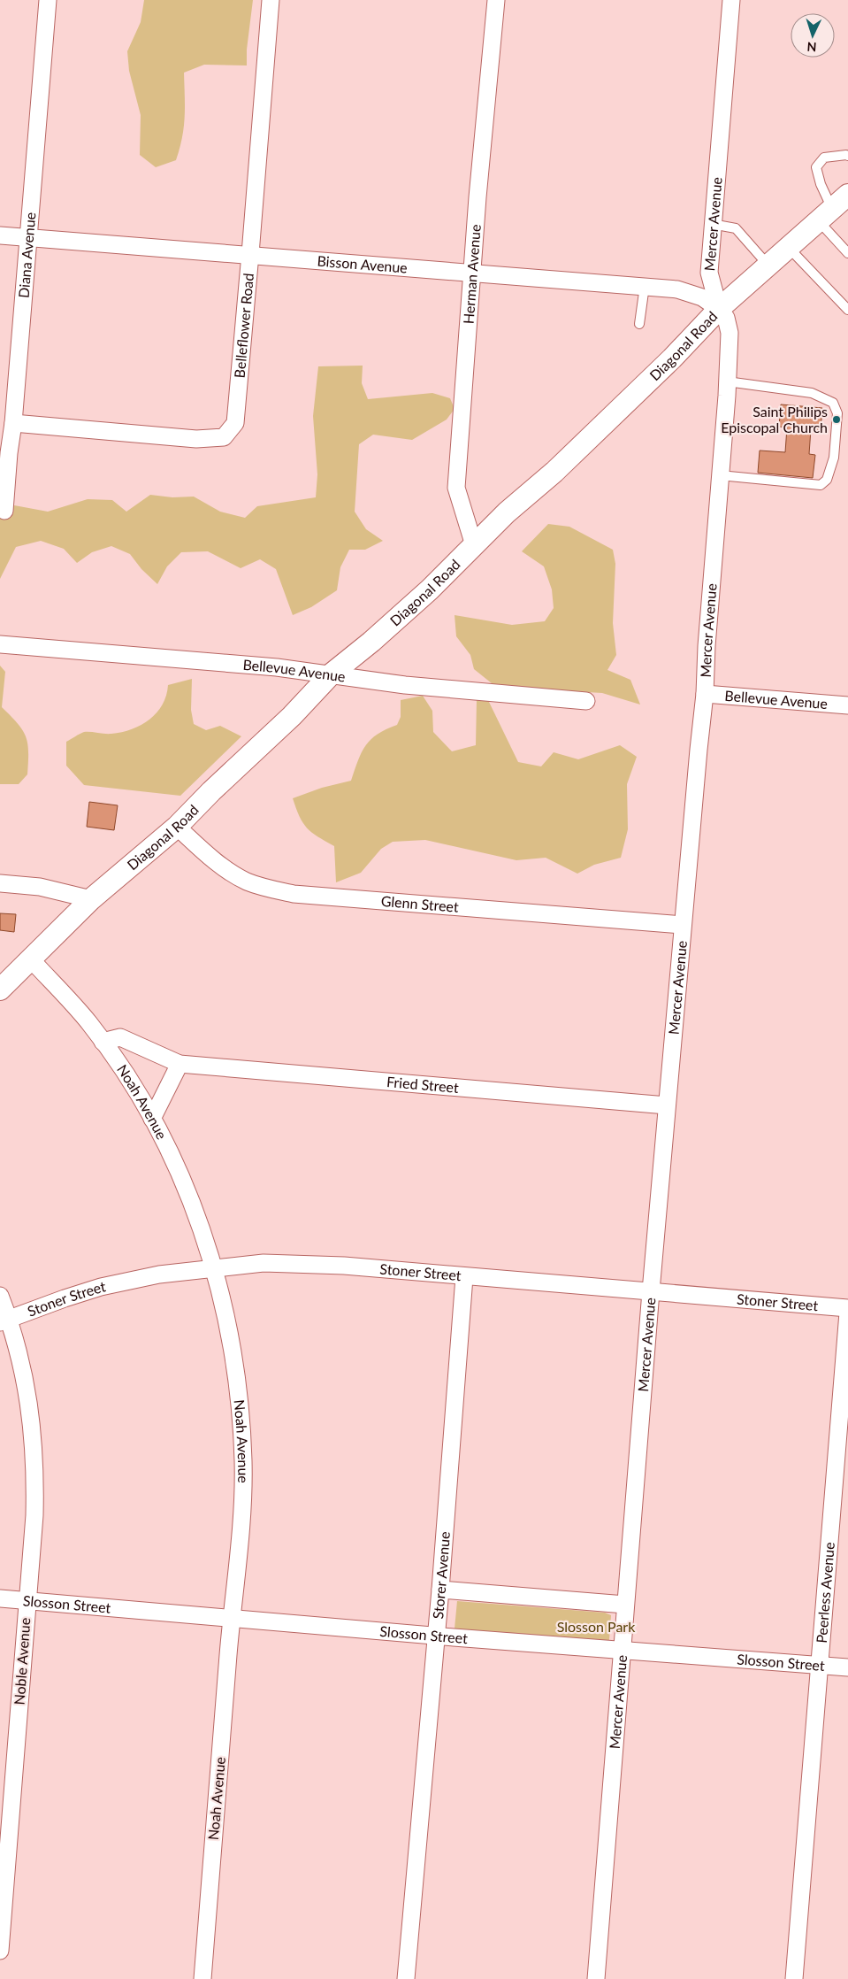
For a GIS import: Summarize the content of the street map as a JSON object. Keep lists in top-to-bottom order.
{
  "streets": {
    "street": [
      "Mercer Avenue",
      "Diana Avenue",
      "Bisson Avenue",
      "Herman Avenue",
      "Belleflower Road",
      "Diagonal Road",
      "Bellevue Avenue",
      "Glenn Street",
      "Fried Street",
      "Noah Avenue",
      "Stoner Street",
      "Storer Avenue",
      "Peerless Avenue",
      "Slosson Street",
      "Noble Avenue"
    ]
  },
  "crossings": [
    ["Mercer Avenue", "Bisson Avenue"],
    ["Mercer Avenue", "Diagonal Road"],
    ["Mercer Avenue", "Bellevue Avenue"],
    ["Mercer Avenue", "Glenn Street"],
    ["Mercer Avenue", "Fried Street"],
    ["Mercer Avenue", "Stoner Street"],
    ["Mercer Avenue", "Slosson Street"],
    ["Diana Avenue", "Bisson Avenue"],
    ["Diana Avenue", "Belleflower Road"],
    ["Bisson Avenue", "Herman Avenue"],
    ["Bisson Avenue", "Belleflower Road"],
    ["Bisson Avenue", "Diagonal Road"],
    ["Herman Avenue", "Diagonal Road"],
    ["Diagonal Road", "Bellevue Avenue"],
    ["Diagonal Road", "Glenn Street"],
    ["Diagonal Road", "Noah Avenue"],
    ["Fried Street", "Noah Avenue"],
    ["Noah Avenue", "Stoner Street"],
    ["Noah Avenue", "Slosson Street"],
    ["Stoner Street", "Storer Avenue"],
    ["Stoner Street", "Noble Avenue"],
    ["Storer Avenue", "Slosson Street"],
    ["Peerless Avenue", "Slosson Street"],
    ["Slosson Street", "Noble Avenue"]
  ],
  "parks": ["Slosson Park"],
  "places": ["Saint Philips Episcopal Church"],
  "north": "bottom"
}
